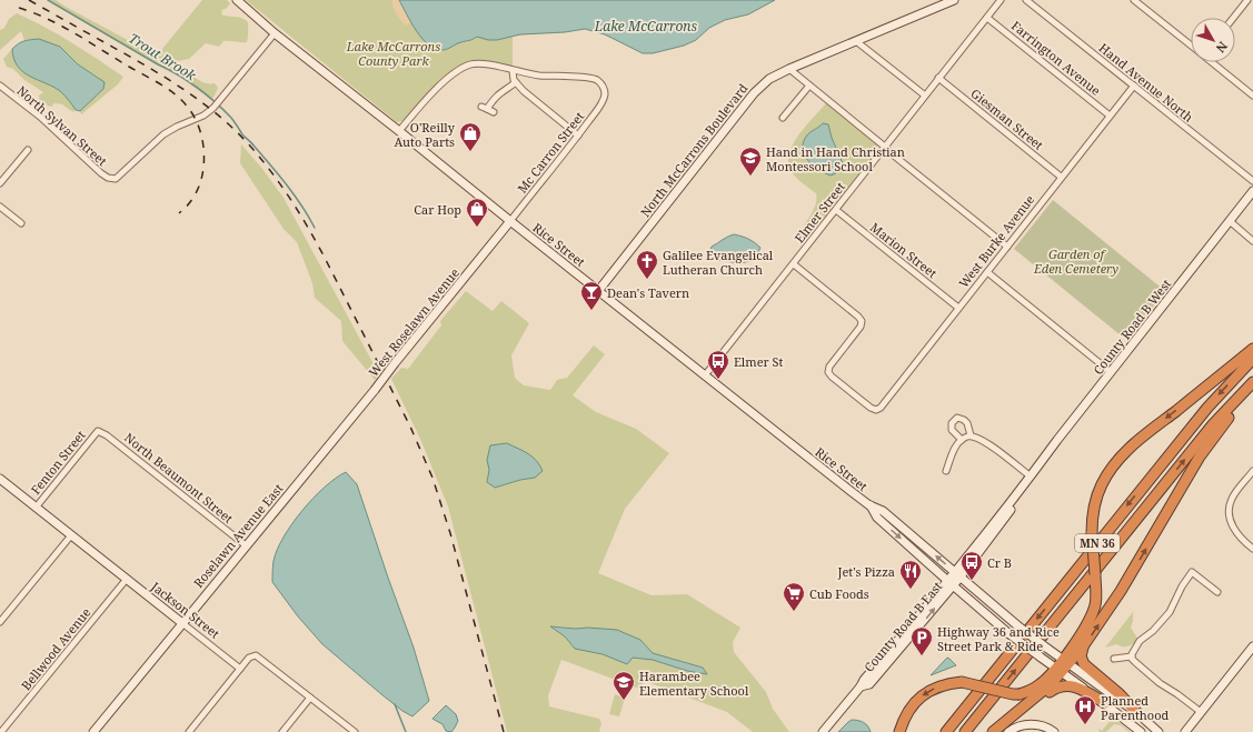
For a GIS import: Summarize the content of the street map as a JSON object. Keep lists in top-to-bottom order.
{
  "streets": {
    "highway": ["MN 36"],
    "street": [
      "Farrington Avenue",
      "Hand Avenue North",
      "Giesman Street",
      "North Sylvan Street",
      "North McCarrons Boulevard",
      "Mc Carron Street",
      "Elmer Street",
      "West Burke Avenue",
      "Rice Street",
      "Marion Street",
      "West Roselawn Avenue",
      "County Road B West",
      "Fenton Street",
      "North Beaumont Street",
      "Roselawn Avenue East",
      "Jackson Street",
      "County Road B East",
      "Bellwood Avenue"
    ]
  },
  "crossings": [
    ["Farrington Avenue", "Elmer Street"],
    ["Farrington Avenue", "West Burke Avenue"],
    ["Hand Avenue North", "West Burke Avenue"],
    ["Giesman Street", "Elmer Street"],
    ["Giesman Street", "West Burke Avenue"],
    ["North Sylvan Street", "Rice Street"],
    ["North McCarrons Boulevard", "Rice Street"],
    ["Mc Carron Street", "Rice Street"],
    ["Mc Carron Street", "West Roselawn Avenue"],
    ["Elmer Street", "West Burke Avenue"],
    ["Elmer Street", "Rice Street"],
    ["Elmer Street", "Marion Street"],
    ["West Burke Avenue", "Marion Street"],
    ["Rice Street", "West Roselawn Avenue"],
    ["Rice Street", "County Road B West"],
    ["Rice Street", "County Road B East"],
    ["West Roselawn Avenue", "Roselawn Avenue East"],
    ["County Road B West", "County Road B East"],
    ["Fenton Street", "North Beaumont Street"],
    ["Fenton Street", "Jackson Street"],
    ["North Beaumont Street", "Roselawn Avenue East"],
    ["Roselawn Avenue East", "Jackson Street"],
    ["Jackson Street", "Bellwood Avenue"]
  ],
  "water": ["Lake McCarrons", "Trout Brook"],
  "parks": ["Lake McCarrons County Park", "Garden of Eden Cemetery"],
  "places": {
    "shop": ["O'Reilly Auto Parts", "Car Hop"],
    "school or university": ["Hand in Hand Christian Montessori School", "Harambee Elementary School"],
    "church": ["Galilee Evangelical Lutheran Church"],
    "bar": ["Dean's Tavern"],
    "bus stop": ["Elmer St", "Cr B"],
    "restaurant": ["Jet's Pizza"],
    "supermarket": ["Cub Foods"],
    "parking": ["Highway 36 and Rice Street Park & Ride"],
    "hospital": ["Planned Parenthood"]
  },
  "north": "bottom right"
}
